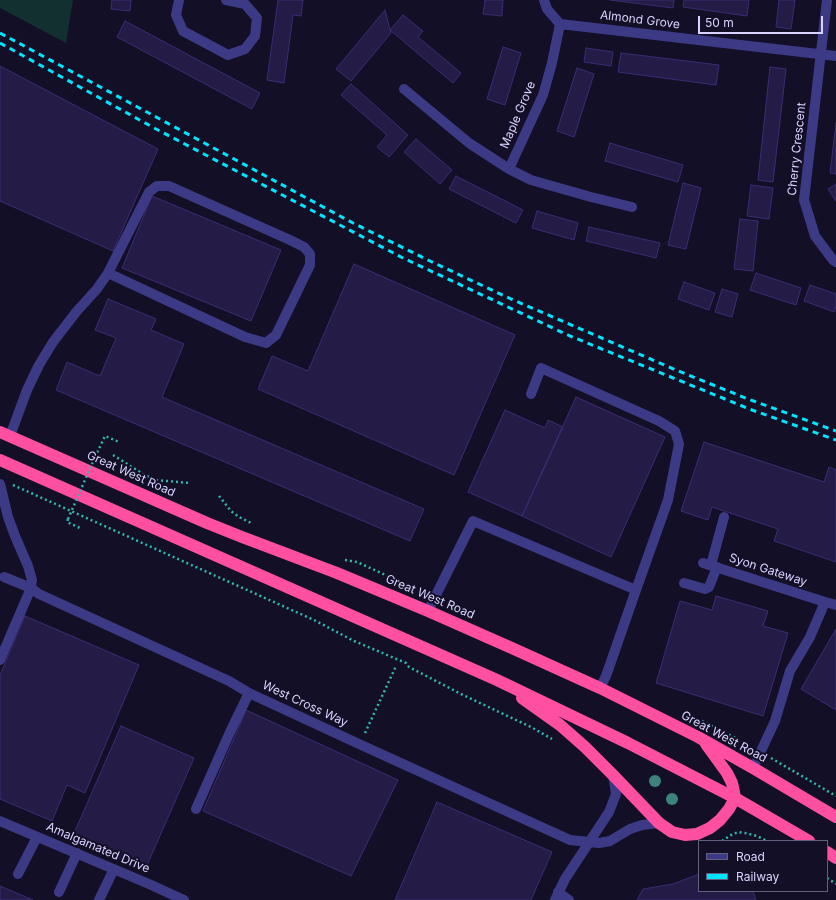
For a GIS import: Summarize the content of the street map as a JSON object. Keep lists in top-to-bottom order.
{
  "streets": {
    "highway": ["Great West Road"],
    "street": [
      "Almond Grove",
      "Maple Grove",
      "Cherry Crescent",
      "Syon Gateway",
      "West Cross Way",
      "Amalgamated Drive"
    ]
  },
  "crossings": [
    ["Almond Grove", "Maple Grove"],
    ["Almond Grove", "Cherry Crescent"]
  ],
  "legend": ["Road", "Railway"],
  "scale_bar": "50 m"
}
